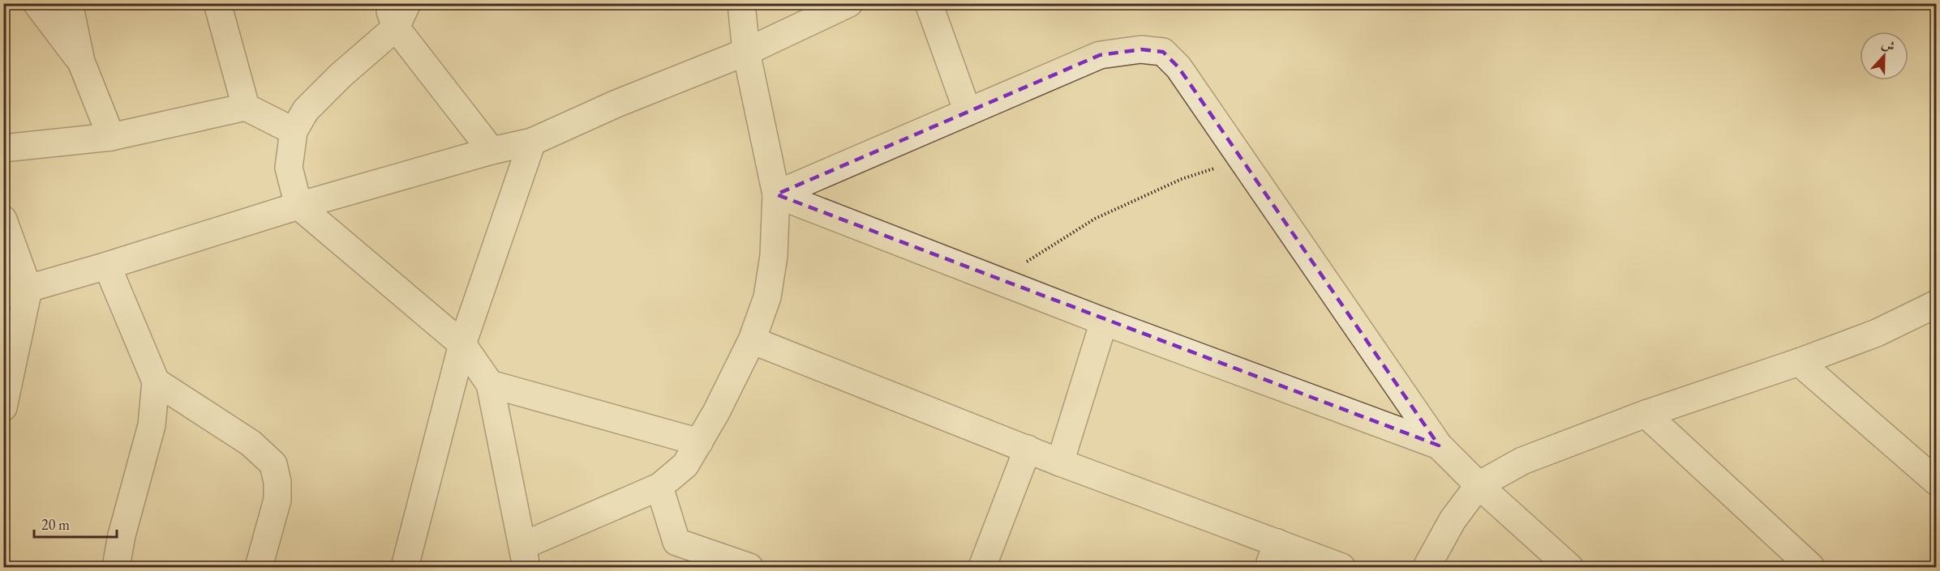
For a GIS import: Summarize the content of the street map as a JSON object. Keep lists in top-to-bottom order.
{
  "scale_bar": "20 m",
  "north": "top"
}
